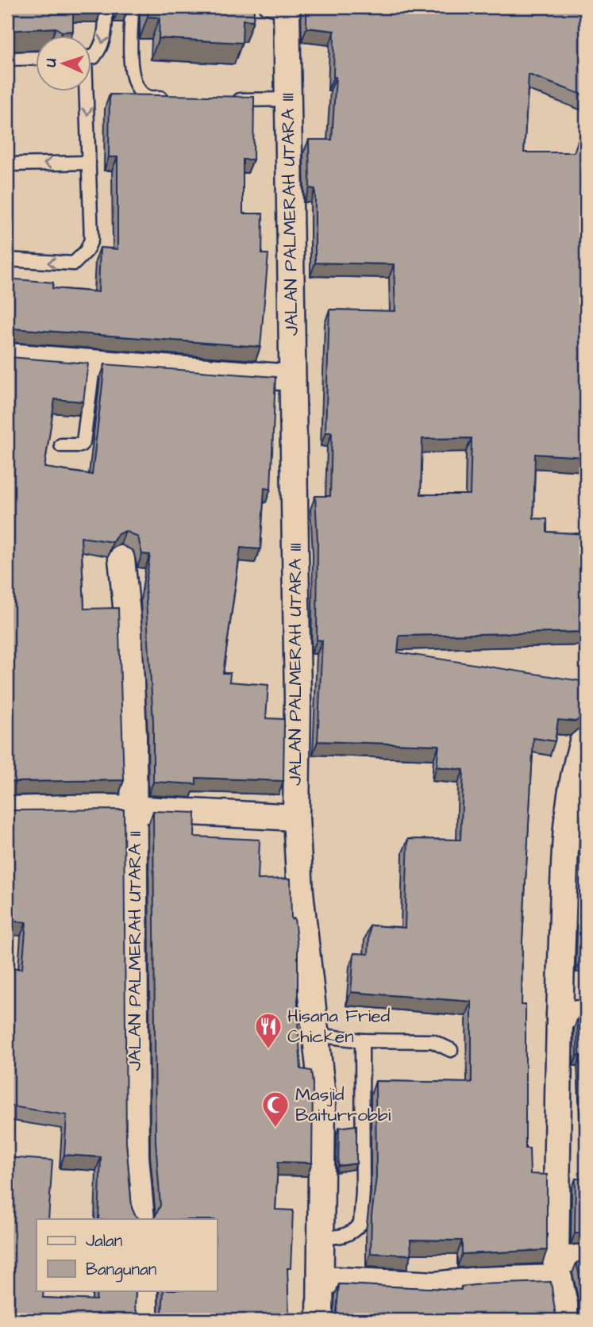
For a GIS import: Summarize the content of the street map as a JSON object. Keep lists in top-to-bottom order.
{
  "streets": {
    "street": ["JALAN PALMERAH UTARA III", "JALAN PALMERAH UTARA II"]
  },
  "crossings": [
    ["JALAN PALMERAH UTARA III", "JALAN PALMERAH UTARA II"]
  ],
  "places": {
    "restaurant": ["Hisana Fried Chicken"],
    "mosque": ["Masjid Baiturrobbi"]
  },
  "legend": ["Jalan", "Bangunan"],
  "north": "left"
}
